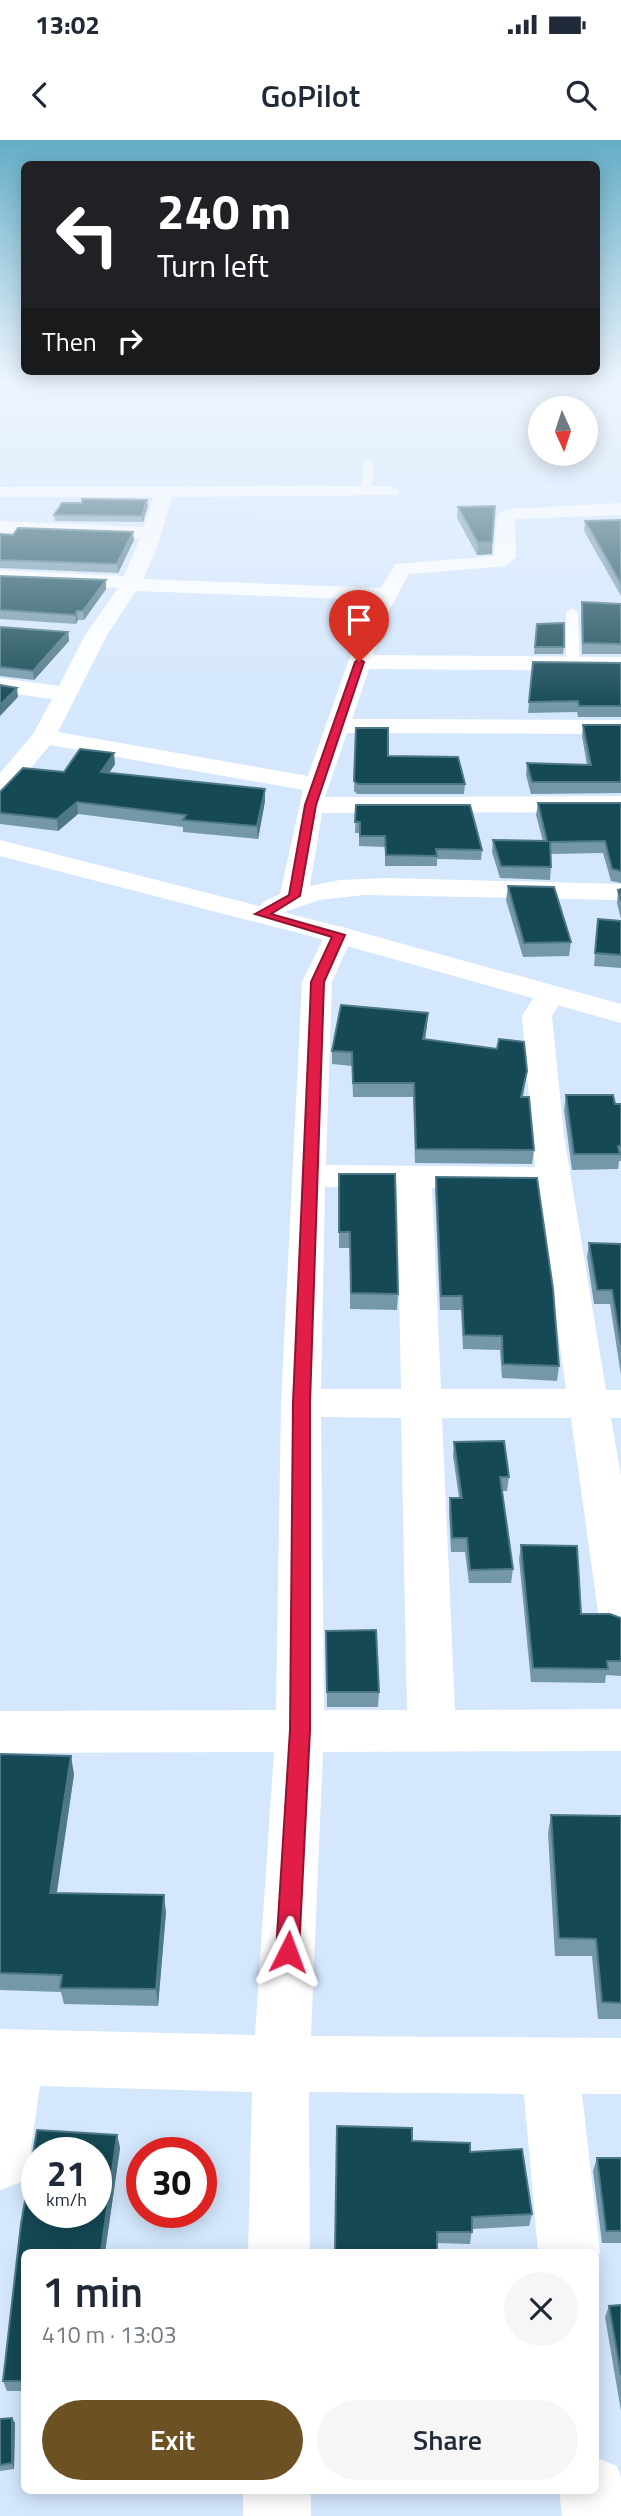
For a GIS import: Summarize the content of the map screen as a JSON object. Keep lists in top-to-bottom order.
{
  "north": "bottom",
  "page": {
    "status": "13:02",
    "header": "GoPilot",
    "turn": ["240 m", "Turn left"],
    "then": "Then",
    "speed": "21 km/h",
    "limit": "30",
    "heading": ["1 min", "410 m · 13:03"],
    "buttons": ["Exit", "Share"]
  }
}
